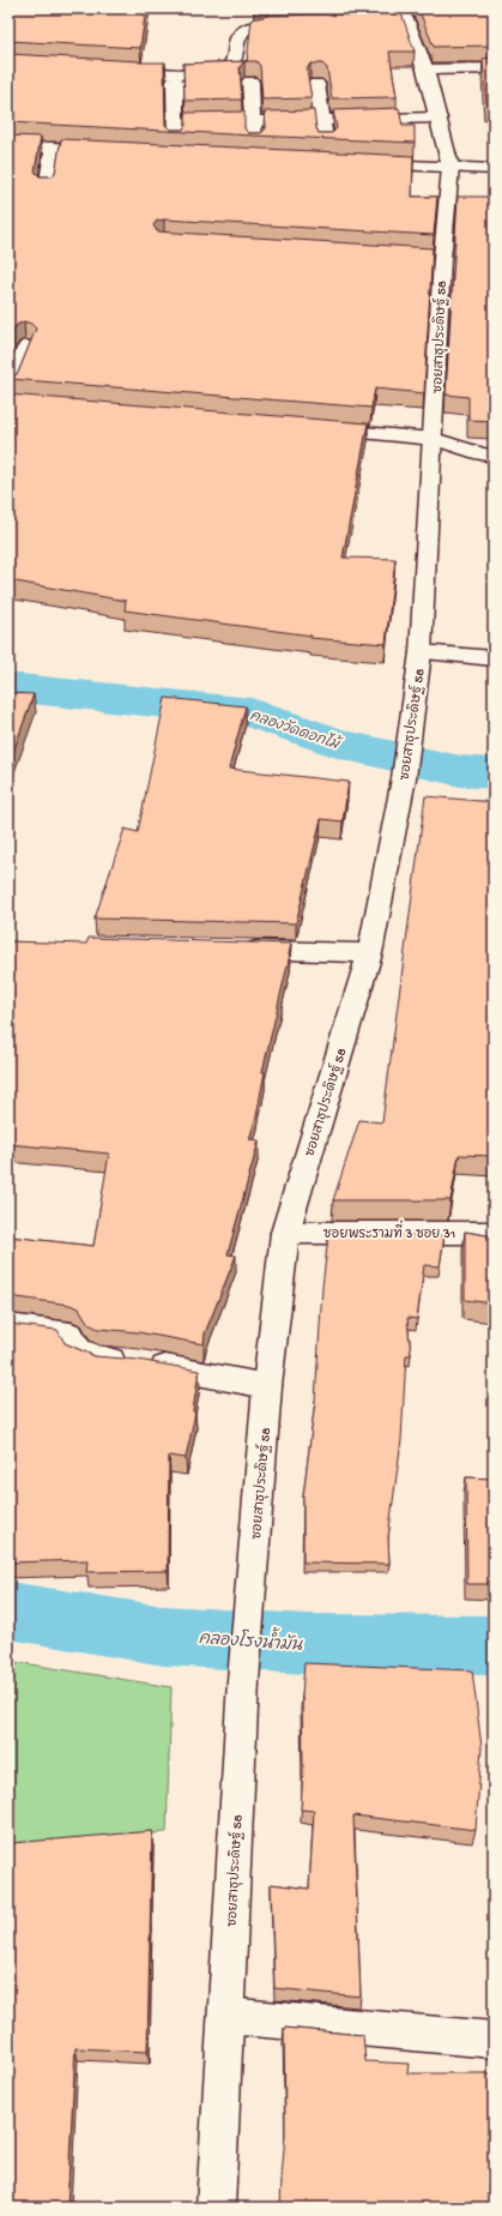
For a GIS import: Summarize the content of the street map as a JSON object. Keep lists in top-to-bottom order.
{
  "streets": {
    "street": ["ซอยสาธุประดิษฐ์ 58", "ซอยพระรามที่ 3 ซอย 31"]
  },
  "crossings": [
    ["ซอยสาธุประดิษฐ์ 58", "ซอยพระรามที่ 3 ซอย 31"]
  ],
  "water": ["คลองวัดดอกไม้", "คลองโรงน้ำมัน"]
}
